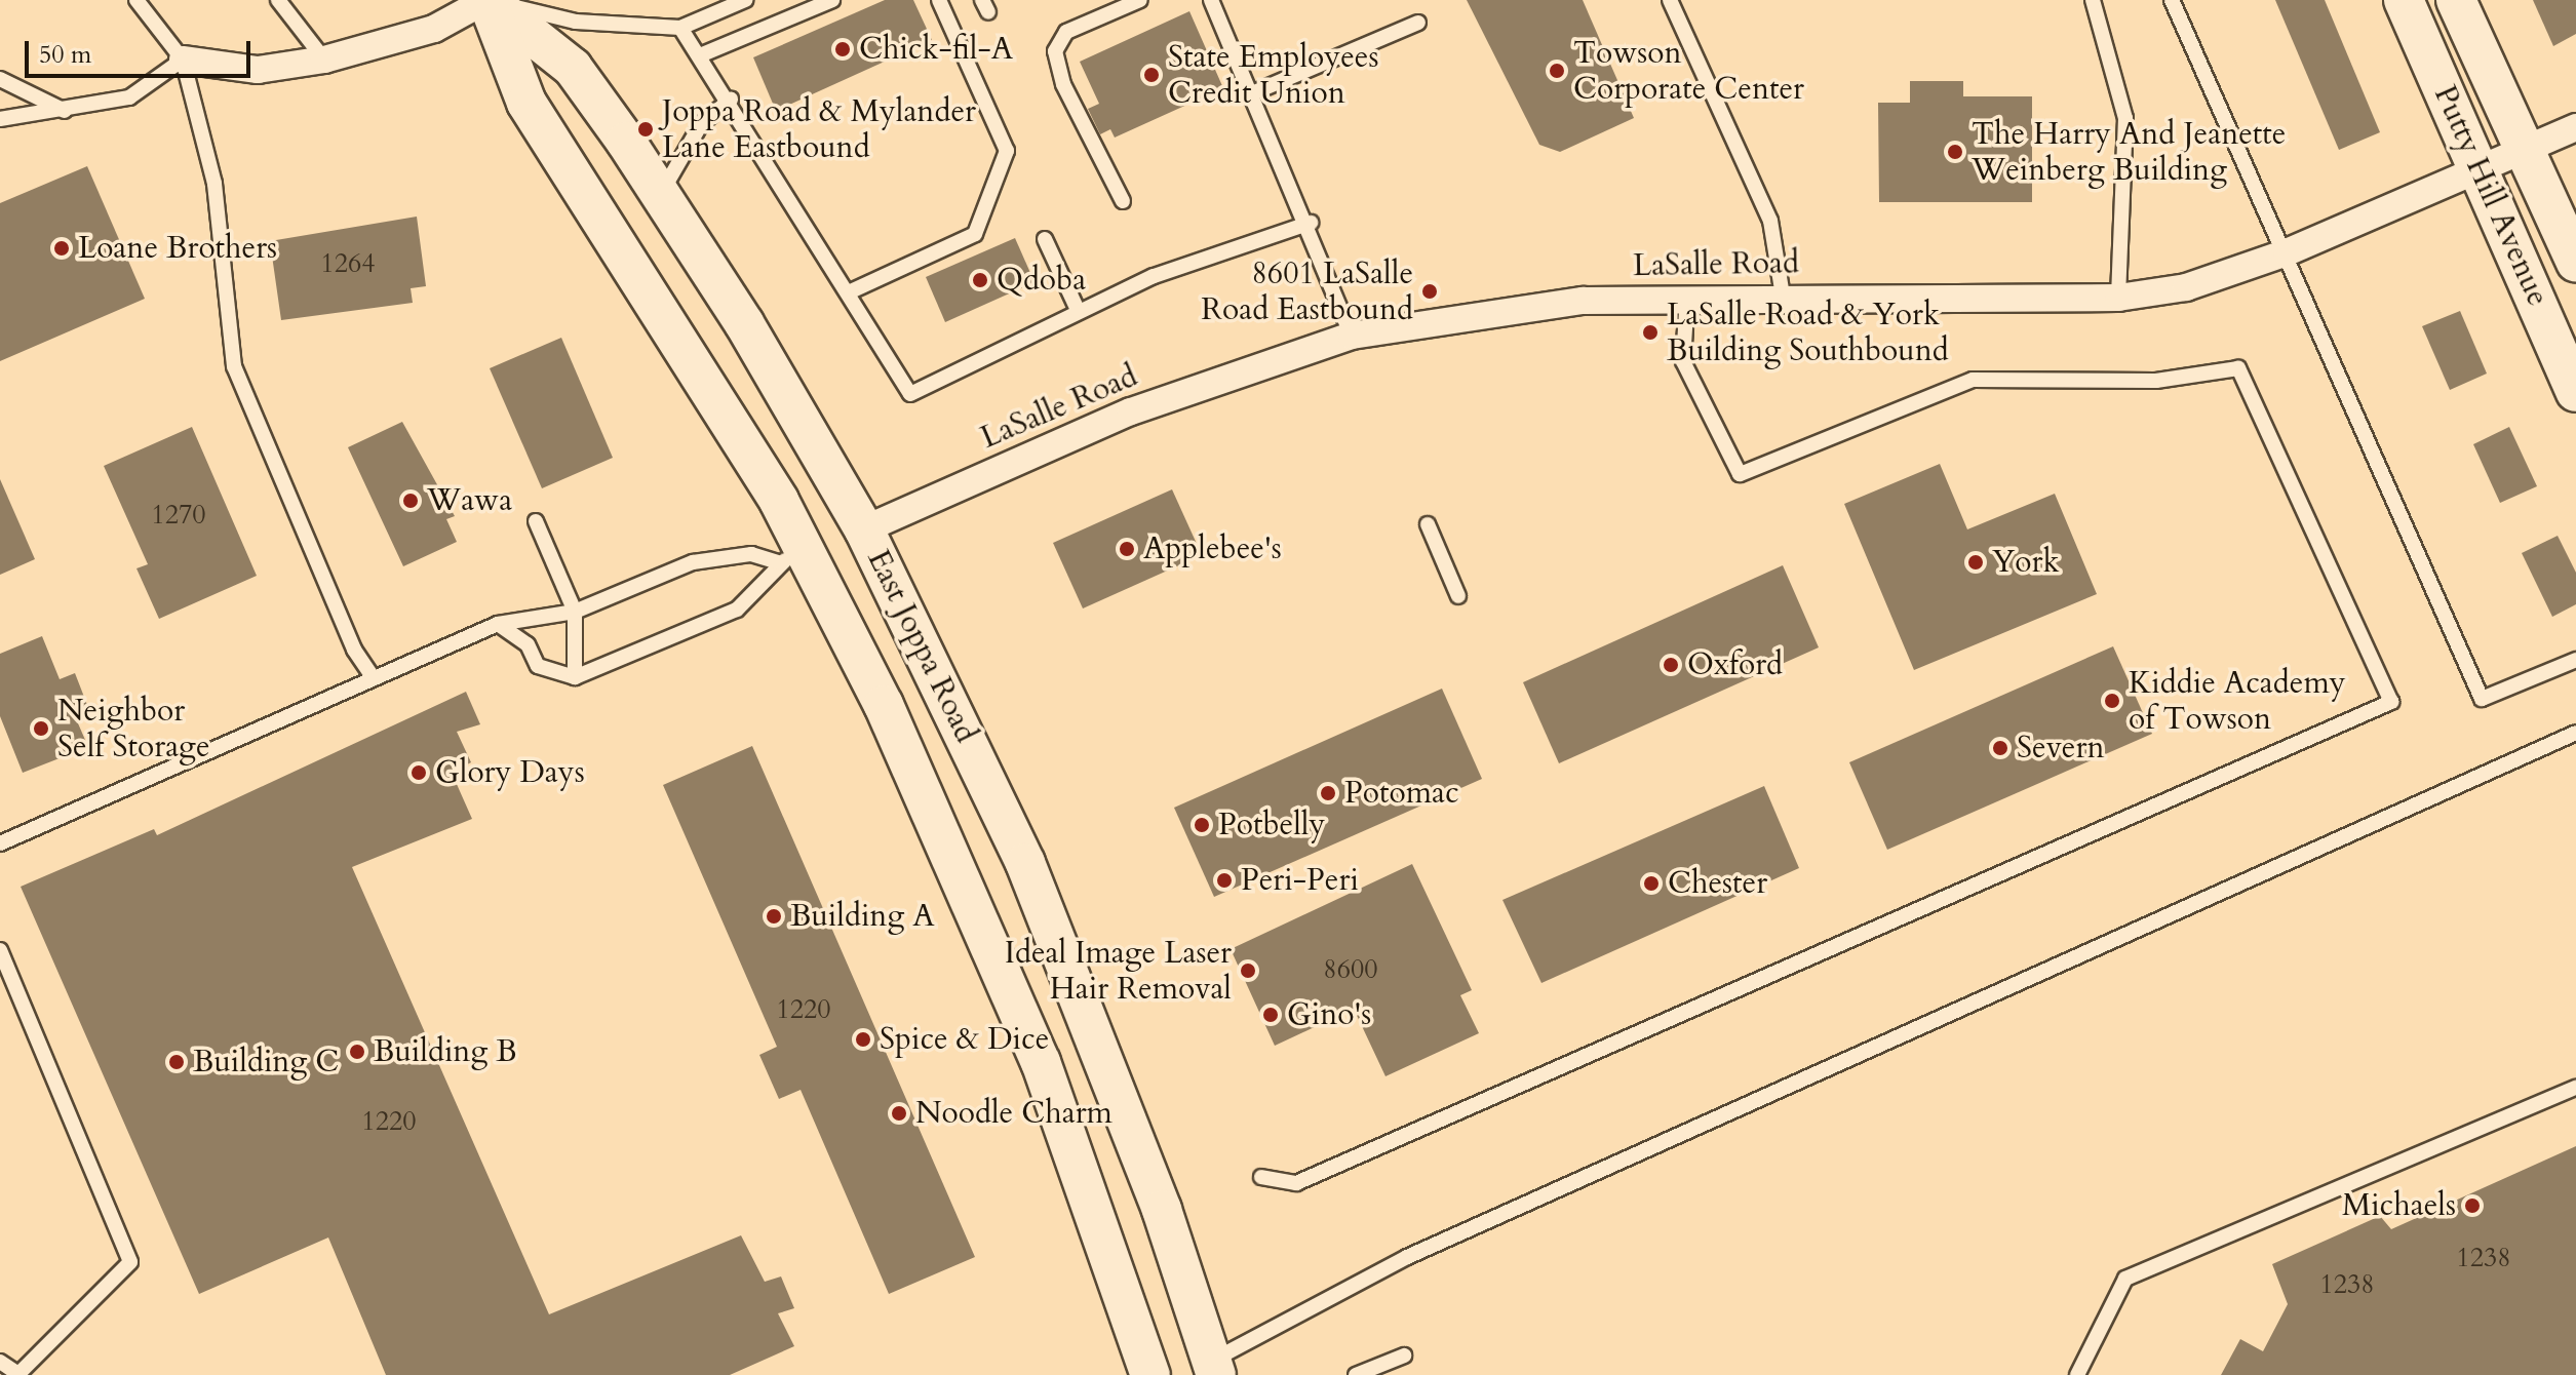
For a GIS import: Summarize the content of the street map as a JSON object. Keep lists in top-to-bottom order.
{
  "streets": {
    "main road": ["Putty Hill Avenue", "East Joppa Road"],
    "street": ["LaSalle Road"]
  },
  "crossings": [
    ["Putty Hill Avenue", "LaSalle Road"],
    ["LaSalle Road", "East Joppa Road"]
  ],
  "places": [
    "Chick-fil-A",
    "Towson Corporate Center",
    "State Employees Credit Union",
    "Joppa Road & Mylander Lane Eastbound",
    "The Harry And Jeanette Weinberg Building",
    "Loane Brothers",
    "Qdoba",
    "8601 LaSalle Road Eastbound",
    "LaSalle Road & York Building Southbound",
    "Wawa",
    "Applebee's",
    "York",
    "Oxford",
    "Kiddie Academy of Towson",
    "Neighbor Self Storage",
    "Severn",
    "Glory Days",
    "Potomac",
    "Potbelly",
    "Peri-Peri",
    "Chester",
    "Building A",
    "Ideal Image Laser Hair Removal",
    "Gino's",
    "Spice & Dice",
    "Building B",
    "Building C",
    "Noodle Charm",
    "Michaels"
  ],
  "house_numbers": [
    "1264",
    "1270",
    "8600",
    "1220",
    "1220",
    "1238",
    "1238"
  ],
  "scale_bar": "50 m"
}
